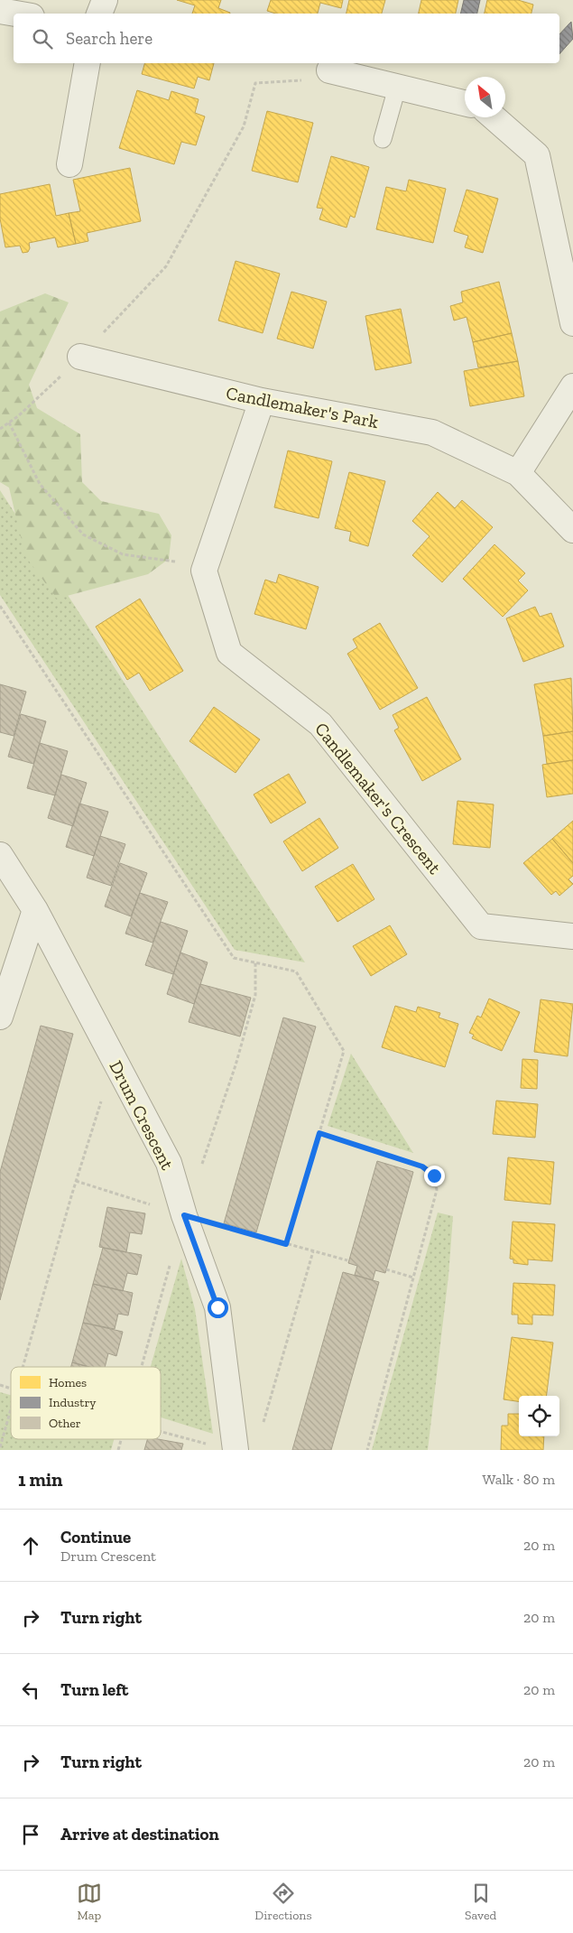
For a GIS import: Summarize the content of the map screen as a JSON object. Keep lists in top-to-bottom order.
{
  "streets": {
    "street": ["Candlemaker's Park", "Candlemaker's Crescent", "Drum Crescent"]
  },
  "legend": ["Homes", "Industry", "Other"],
  "north": "top left",
  "page": {
    "search": "Search here",
    "heading": ["1 min", "Walk · 80 m"],
    "list": [
      ["Continue", "Drum Crescent", "20 m"],
      ["Turn right", "20 m"],
      ["Turn left", "20 m"],
      ["Turn right", "20 m"],
      "Arrive at destination"
    ],
    "nav": ["Map", "Directions", "Saved"]
  }
}
